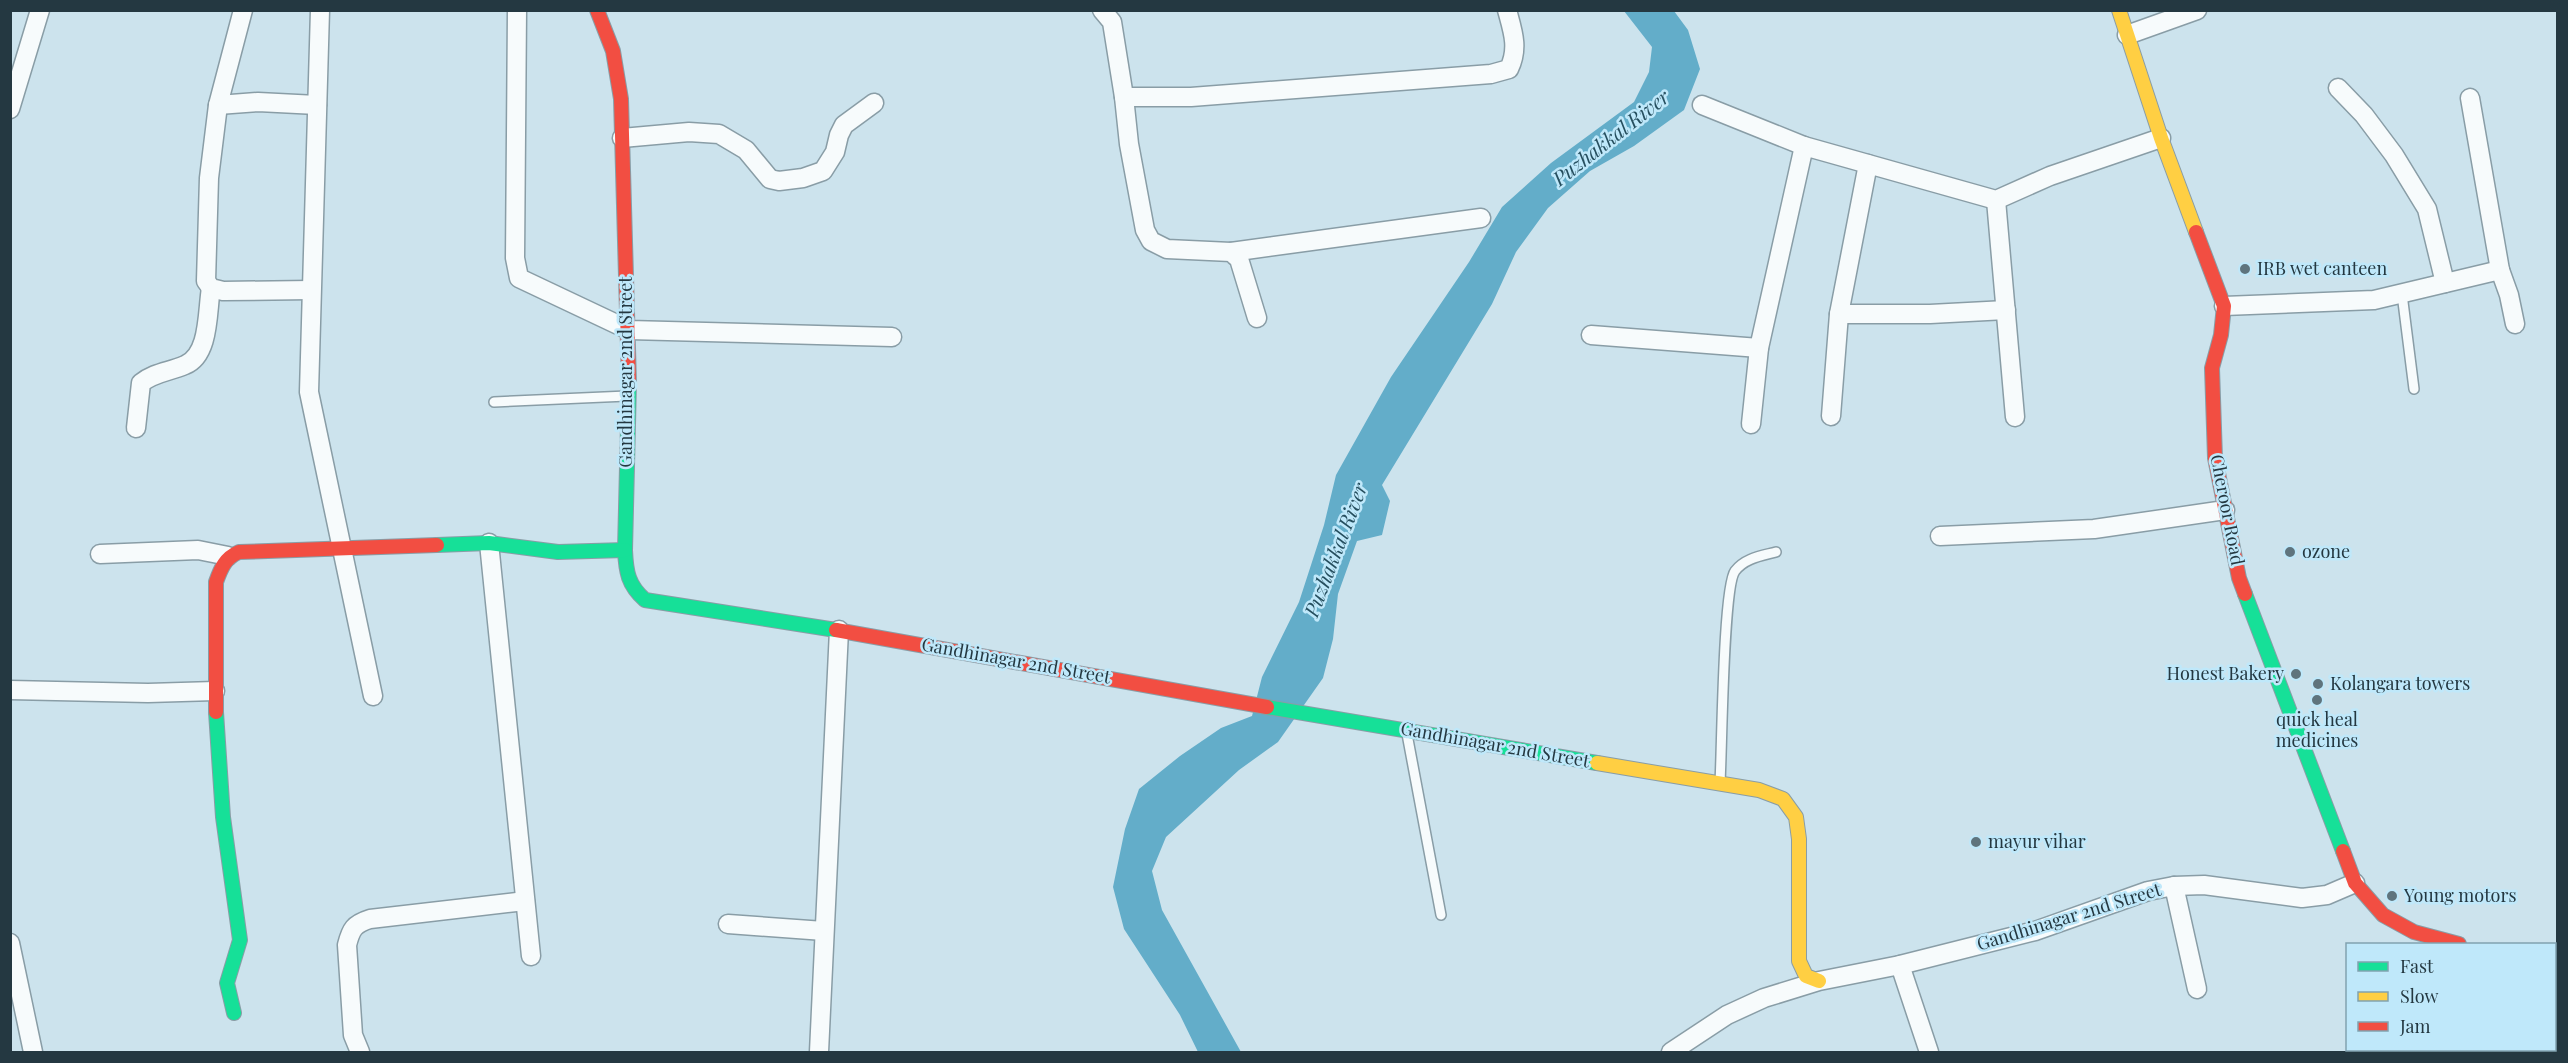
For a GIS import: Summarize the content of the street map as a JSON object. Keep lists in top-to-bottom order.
{
  "streets": {
    "street": ["Gandhinagar 2nd Street", "Cheroor Road"]
  },
  "crossings": [
    ["Gandhinagar 2nd Street", "Cheroor Road"]
  ],
  "water": ["Puzhakkal River"],
  "places": [
    "IRB wet canteen",
    "ozone",
    "Honest Bakery",
    "Kolangara towers",
    "quick heal medicines",
    "mayur vihar",
    "Young motors"
  ],
  "legend": ["Fast", "Slow", "Jam"]
}
